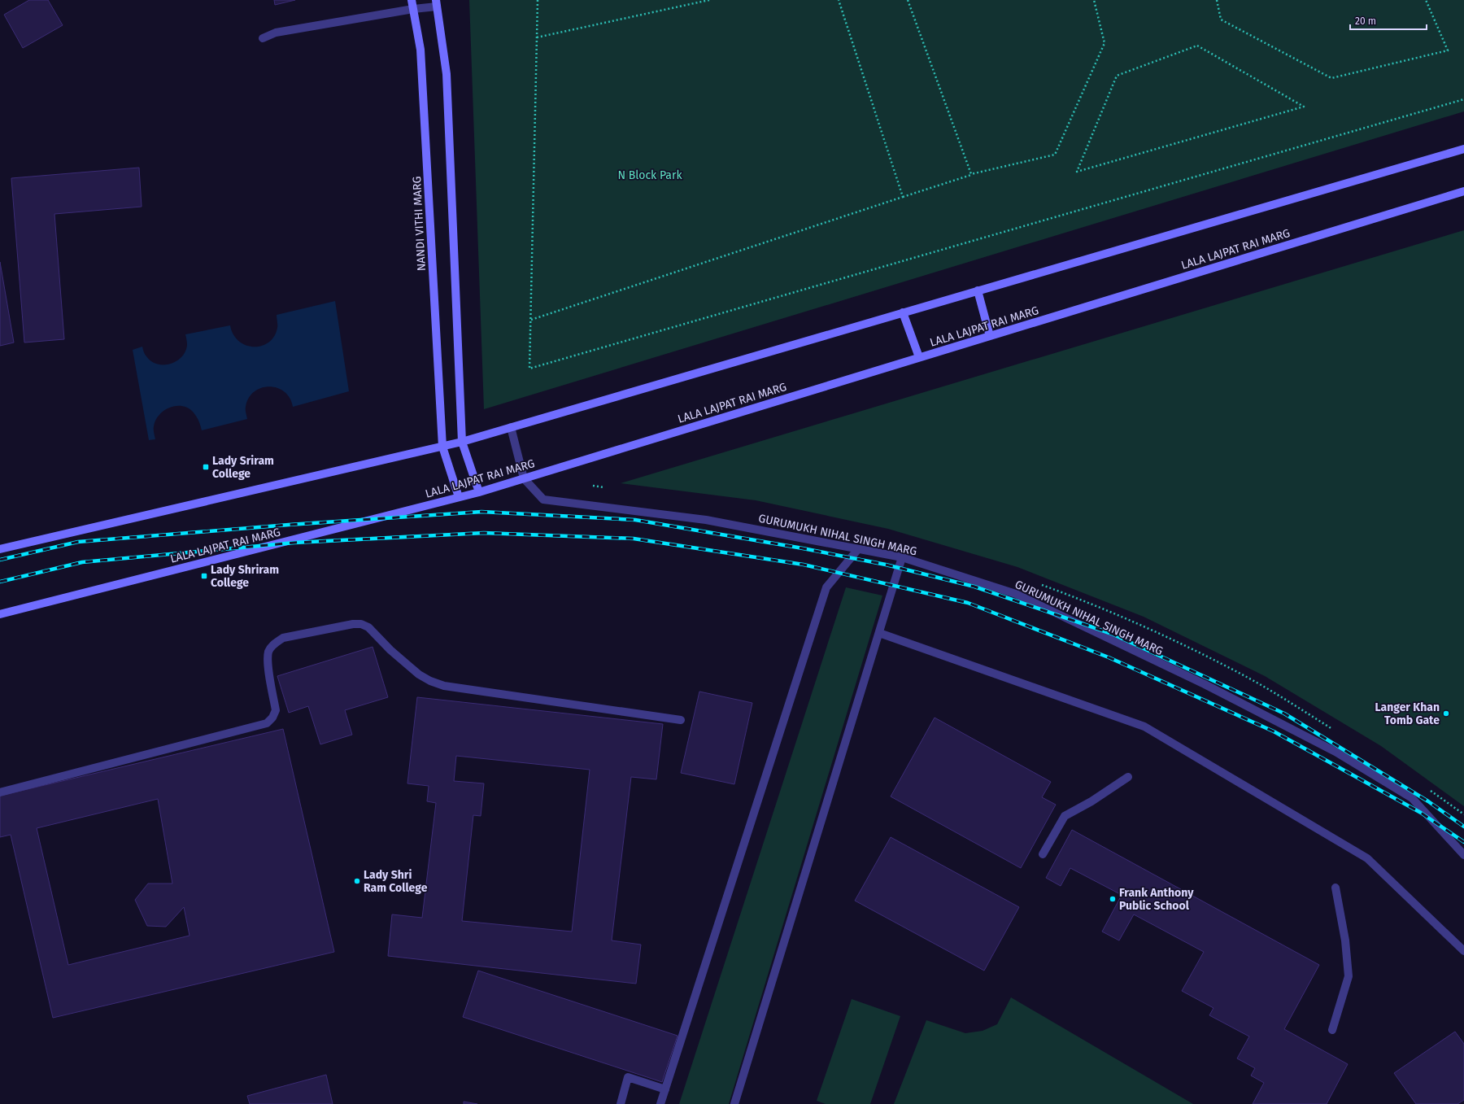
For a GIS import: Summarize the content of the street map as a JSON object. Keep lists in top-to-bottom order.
{
  "streets": {
    "main road": ["NANDI VITHI MARG", "LALA LAJPAT RAI MARG"],
    "street": ["GURUMUKH NIHAL SINGH MARG"]
  },
  "crossings": [
    ["NANDI VITHI MARG", "LALA LAJPAT RAI MARG"],
    ["LALA LAJPAT RAI MARG", "GURUMUKH NIHAL SINGH MARG"]
  ],
  "parks": ["N Block Park"],
  "places": {
    "transit": ["Lady Sriram College", "Lady Shriram College"],
    "other": ["Langer Khan Tomb Gate", "Lady Shri Ram College", "Frank Anthony Public School"]
  },
  "scale_bar": "20 m"
}
